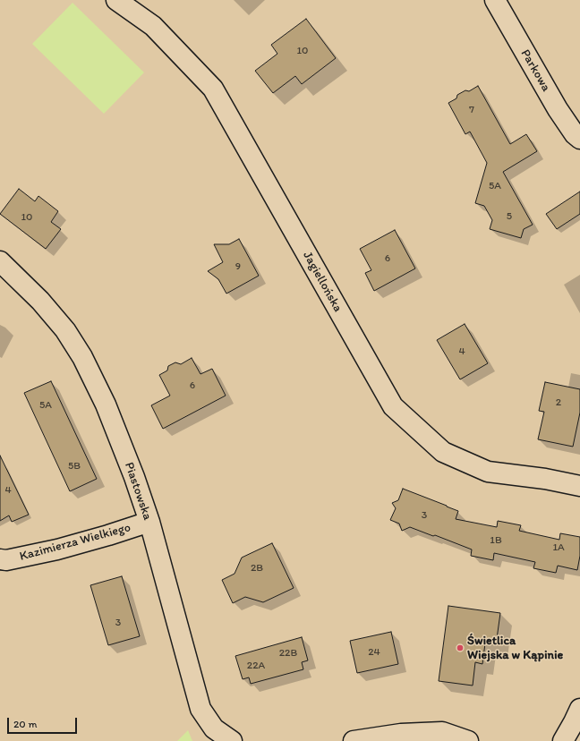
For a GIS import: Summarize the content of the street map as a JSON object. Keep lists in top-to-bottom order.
{
  "streets": {
    "street": [
      "Parkowa",
      "Jagiellońska",
      "Piastowska",
      "Kazimierza Wielkiego"
    ]
  },
  "crossings": [
    ["Piastowska", "Kazimierza Wielkiego"]
  ],
  "places": ["Świetlica Wiejska w Kąpinie"],
  "house_numbers": [
    "10",
    "7",
    "5A",
    "5",
    "10",
    "6",
    "9",
    "4",
    "6",
    "2",
    "5A",
    "5B",
    "4",
    "3",
    "1B",
    "1A",
    "2B",
    "3",
    "24",
    "22B",
    "22A"
  ],
  "scale_bar": "20 m"
}
